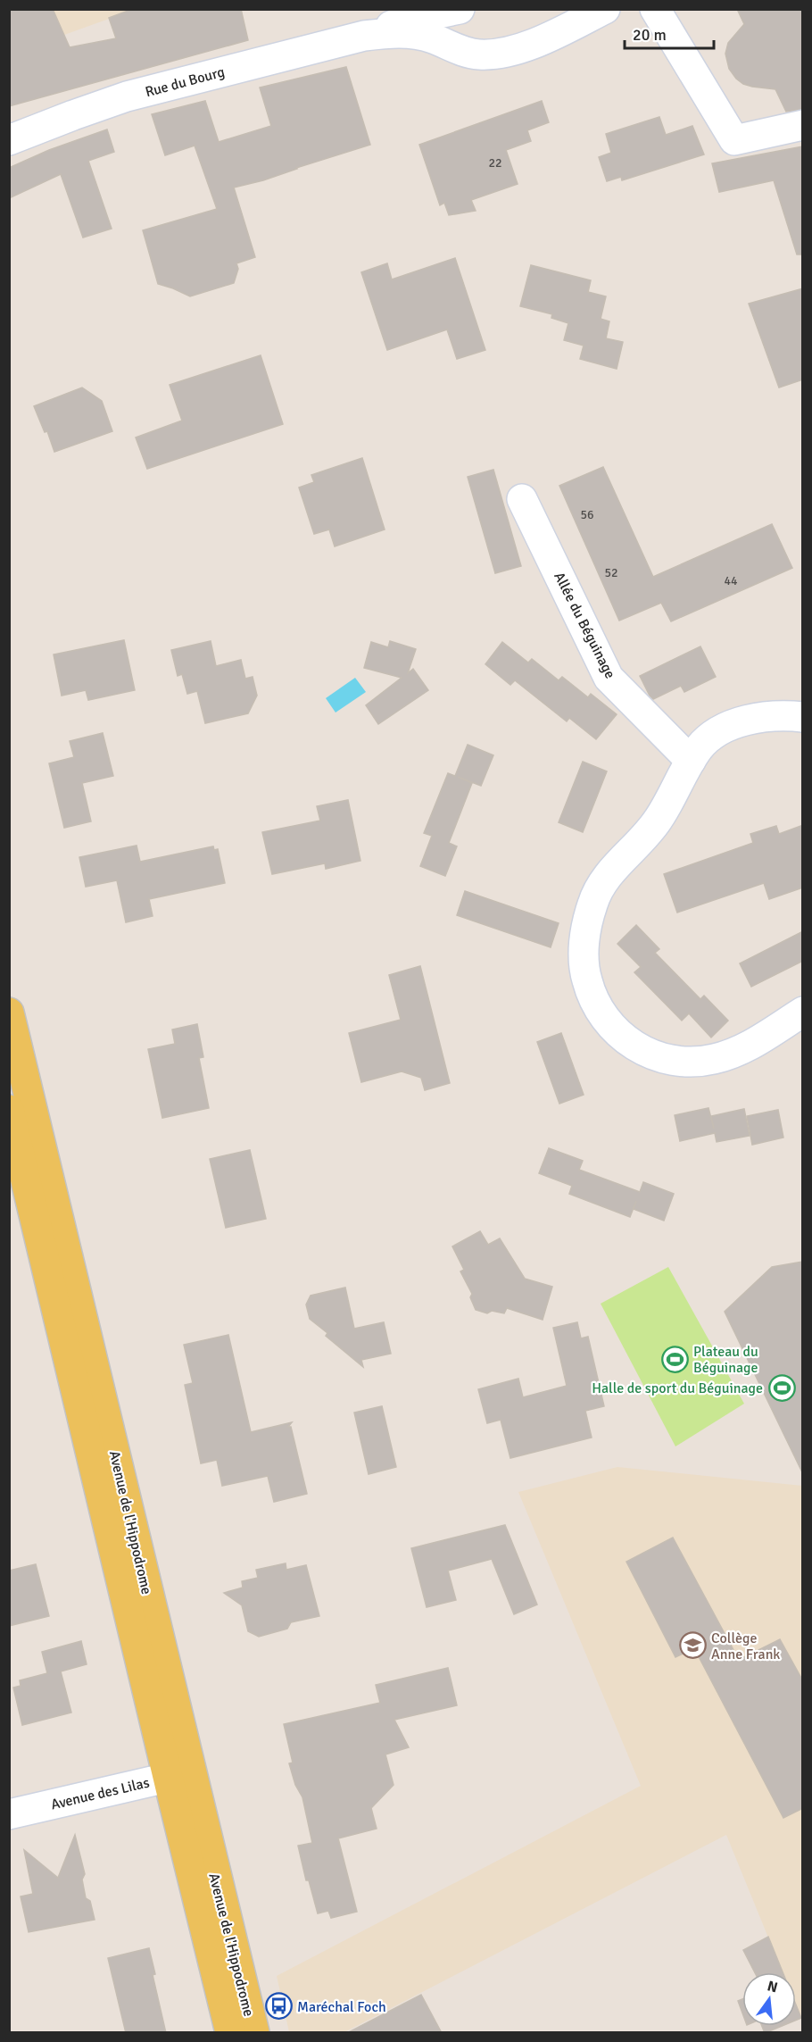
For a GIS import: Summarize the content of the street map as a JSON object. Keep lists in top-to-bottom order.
{
  "streets": {
    "main road": ["Avenue de l'Hippodrome"],
    "street": ["Rue du Bourg", "Allée du Béguinage", "Avenue des Lilas"]
  },
  "crossings": [
    ["Avenue de l'Hippodrome", "Avenue des Lilas"]
  ],
  "places": {
    "sports": ["Plateau du Béguinage", "Halle de sport du Béguinage"],
    "school or university": ["Collège Anne Frank"],
    "bus stop": ["Maréchal Foch"]
  },
  "house_numbers": [
    "22",
    "56",
    "52",
    "44"
  ],
  "scale_bar": "20 m",
  "north": "top"
}
